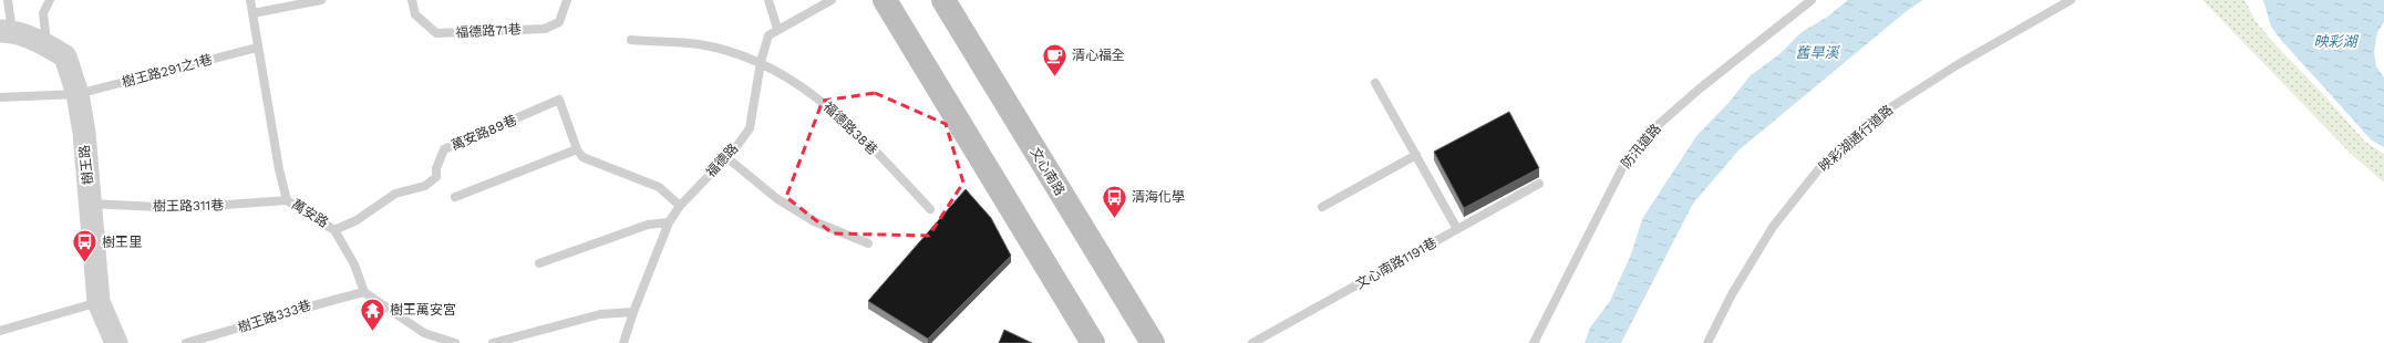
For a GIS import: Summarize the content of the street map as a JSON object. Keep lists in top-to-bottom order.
{
  "streets": {
    "main road": ["文心南路"],
    "street": ["樹王路"],
    "lane": [
      "福德路71巷",
      "樹王路291之1巷",
      "福德路38巷",
      "萬安路89巷",
      "映彩湖通行道路",
      "防汛道路",
      "福德路",
      "樹王路311巷",
      "萬安路",
      "文心南路1191巷",
      "樹王路333巷"
    ]
  },
  "crossings": [
    ["樹王路291之1巷", "樹王路"],
    ["樹王路291之1巷", "萬安路"],
    ["福德路38巷", "福德路"],
    ["萬安路89巷", "萬安路"],
    ["樹王路", "樹王路311巷"],
    ["樹王路311巷", "萬安路"],
    ["萬安路", "樹王路333巷"]
  ],
  "water": ["映彩湖", "舊旱溪"],
  "places": {
    "cafe": ["清心福全"],
    "bus stop": ["清海化學", "樹王里"],
    "temple": ["樹王萬安宮"]
  }
}
